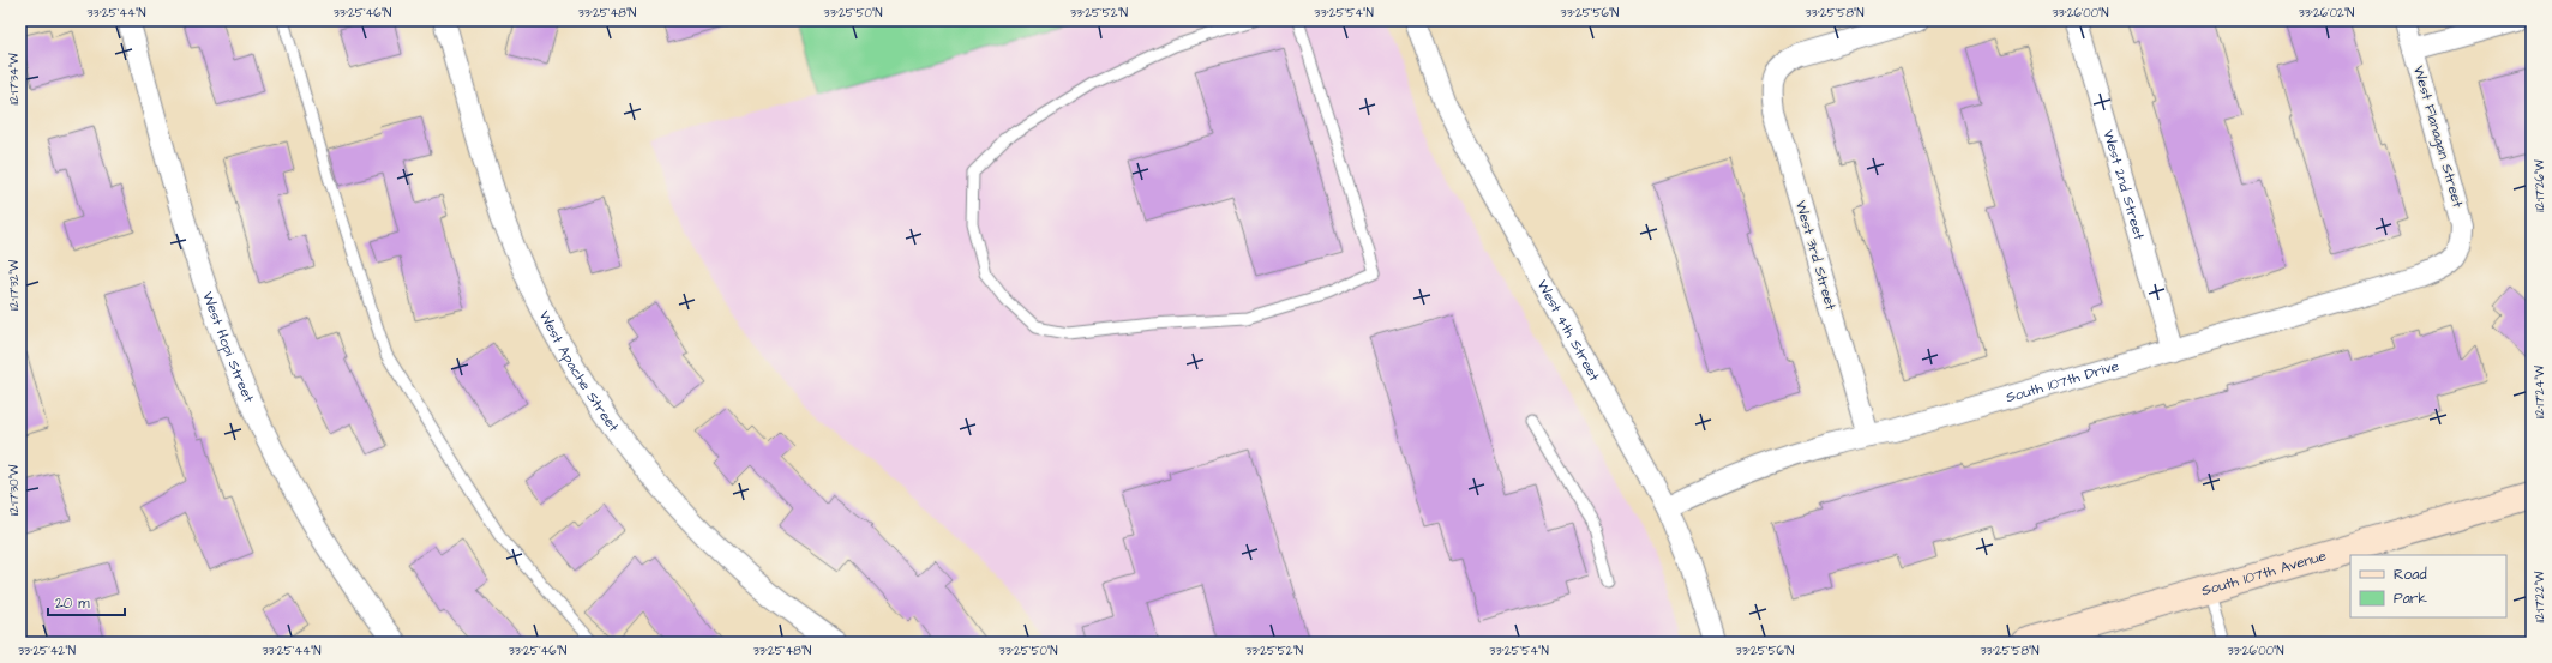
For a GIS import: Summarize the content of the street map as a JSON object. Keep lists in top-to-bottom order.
{
  "streets": {
    "main road": ["South 107th Avenue"],
    "street": [
      "West Flanagan Street",
      "West 2nd Street",
      "West 3rd Street",
      "West 4th Street",
      "West Hopi Street",
      "West Apache Street",
      "South 107th Drive"
    ]
  },
  "crossings": [
    ["West Flanagan Street", "South 107th Drive"],
    ["West 2nd Street", "South 107th Drive"],
    ["West 3rd Street", "South 107th Drive"],
    ["West 4th Street", "South 107th Drive"]
  ],
  "legend": ["Road", "Park"],
  "scale_bar": "20 m",
  "coordinates": [
    "33°25'44\"N",
    "33°25'46\"N",
    "33°25'48\"N",
    "33°25'50\"N",
    "33°25'52\"N",
    "33°25'54\"N",
    "33°25'56\"N",
    "33°25'58\"N",
    "33°26'00\"N",
    "33°26'02\"N",
    "112°17'34\"W",
    "112°17'26\"W",
    "112°17'32\"W",
    "112°17'24\"W",
    "112°17'30\"W",
    "112°17'22\"W",
    "33°25'42\"N"
  ]
}
